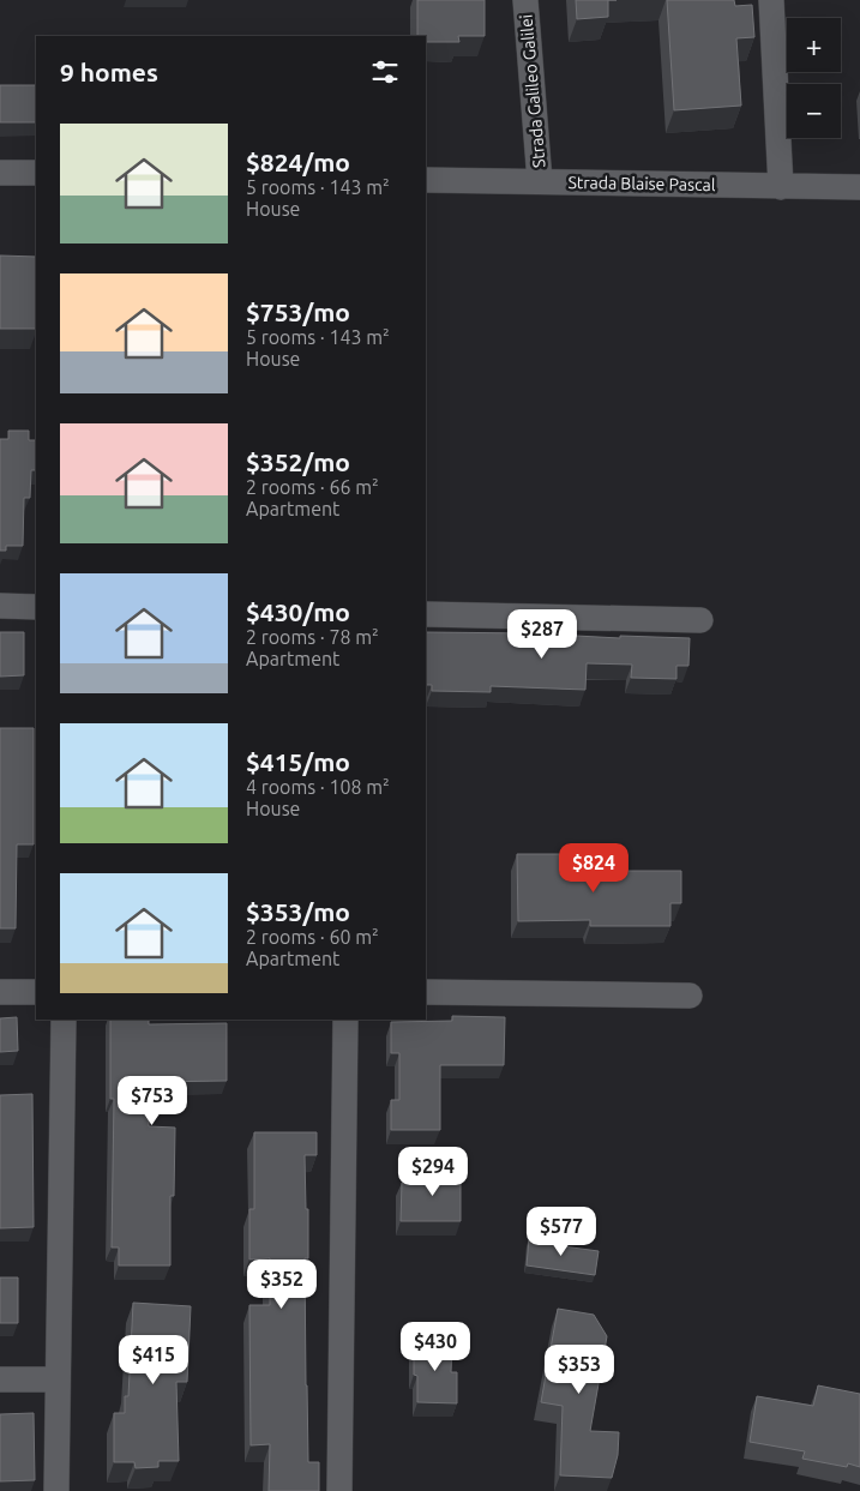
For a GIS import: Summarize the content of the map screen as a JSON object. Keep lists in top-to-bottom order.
{
  "streets": {
    "street": ["Strada Galileo Galilei", "Strada Blaise Pascal"]
  },
  "crossings": [
    ["Strada Galileo Galilei", "Strada Blaise Pascal"]
  ],
  "page": {
    "map_buttons": ["+", "−"],
    "heading": "9 homes",
    "list": [
      {
        "name": "$824/mo",
        "note": "5 rooms · 143 m² · House"
      },
      {
        "name": "$753/mo",
        "note": "5 rooms · 143 m² · House"
      },
      {
        "name": "$352/mo",
        "note": "2 rooms · 66 m² · Apartment"
      },
      {
        "name": "$430/mo",
        "note": "2 rooms · 78 m² · Apartment"
      },
      {
        "name": "$415/mo",
        "note": "4 rooms · 108 m² · House"
      },
      {
        "name": "$353/mo",
        "note": "2 rooms · 60 m² · Apartment"
      }
    ],
    "price": [
      "$287",
      "$824",
      "$753",
      "$294",
      "$577",
      "$352",
      "$430",
      "$415",
      "$353"
    ]
  }
}
